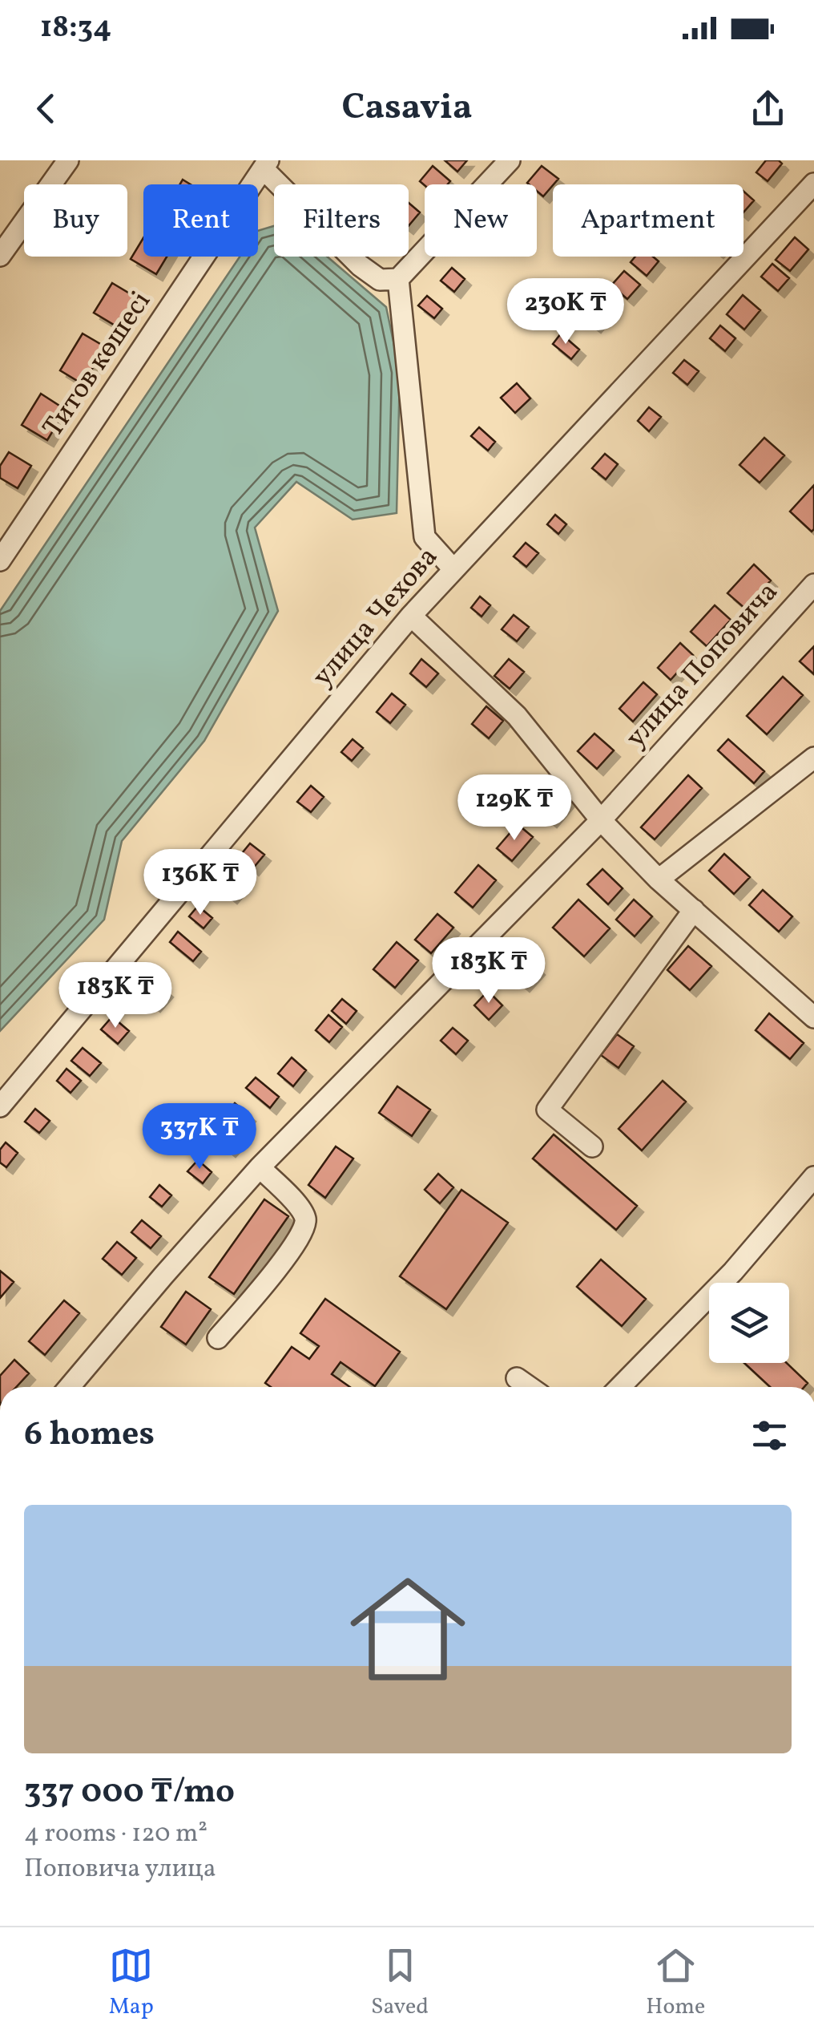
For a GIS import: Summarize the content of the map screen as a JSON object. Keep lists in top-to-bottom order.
{
  "streets": {
    "street": ["Титов көшесі", "улица Чехова", "улица Поповича"]
  },
  "page": {
    "status": "18:34",
    "header": "Casavia",
    "chip": [
      "Buy",
      "Rent",
      "Filters",
      "New",
      "Apartment"
    ],
    "price": [
      "230K ₸",
      "129K ₸",
      "136K ₸",
      "183K ₸",
      "183K ₸",
      "337K ₸"
    ],
    "heading": "6 homes",
    "list": [
      {
        "name": "337 000 ₸/mo",
        "note": "4 rooms · 120 m² · Поповича улица"
      }
    ],
    "tabs": ["Map", "Saved", "Home"]
  }
}
